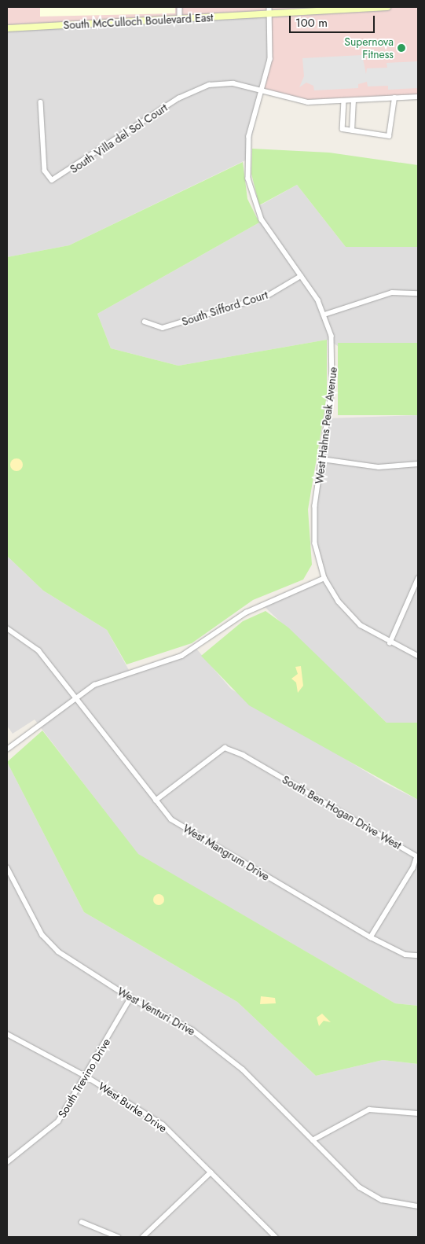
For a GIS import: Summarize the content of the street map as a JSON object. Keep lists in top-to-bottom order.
{
  "streets": {
    "main road": ["South McCulloch Boulevard East"],
    "street": [
      "South Villa del Sol Court",
      "South Sifford Court",
      "West Hahns Peak Avenue",
      "South Ben Hogan Drive West",
      "West Mangrum Drive",
      "West Venturi Drive",
      "South Trevino Drive",
      "West Burke Drive"
    ]
  },
  "crossings": [
    ["South McCulloch Boulevard East", "West Hahns Peak Avenue"],
    ["South Villa del Sol Court", "West Hahns Peak Avenue"],
    ["South Sifford Court", "West Hahns Peak Avenue"],
    ["South Ben Hogan Drive West", "West Mangrum Drive"],
    ["West Venturi Drive", "South Trevino Drive"],
    ["South Trevino Drive", "West Burke Drive"]
  ],
  "places": ["Supernova Fitness"],
  "scale_bar": "100 m"
}
